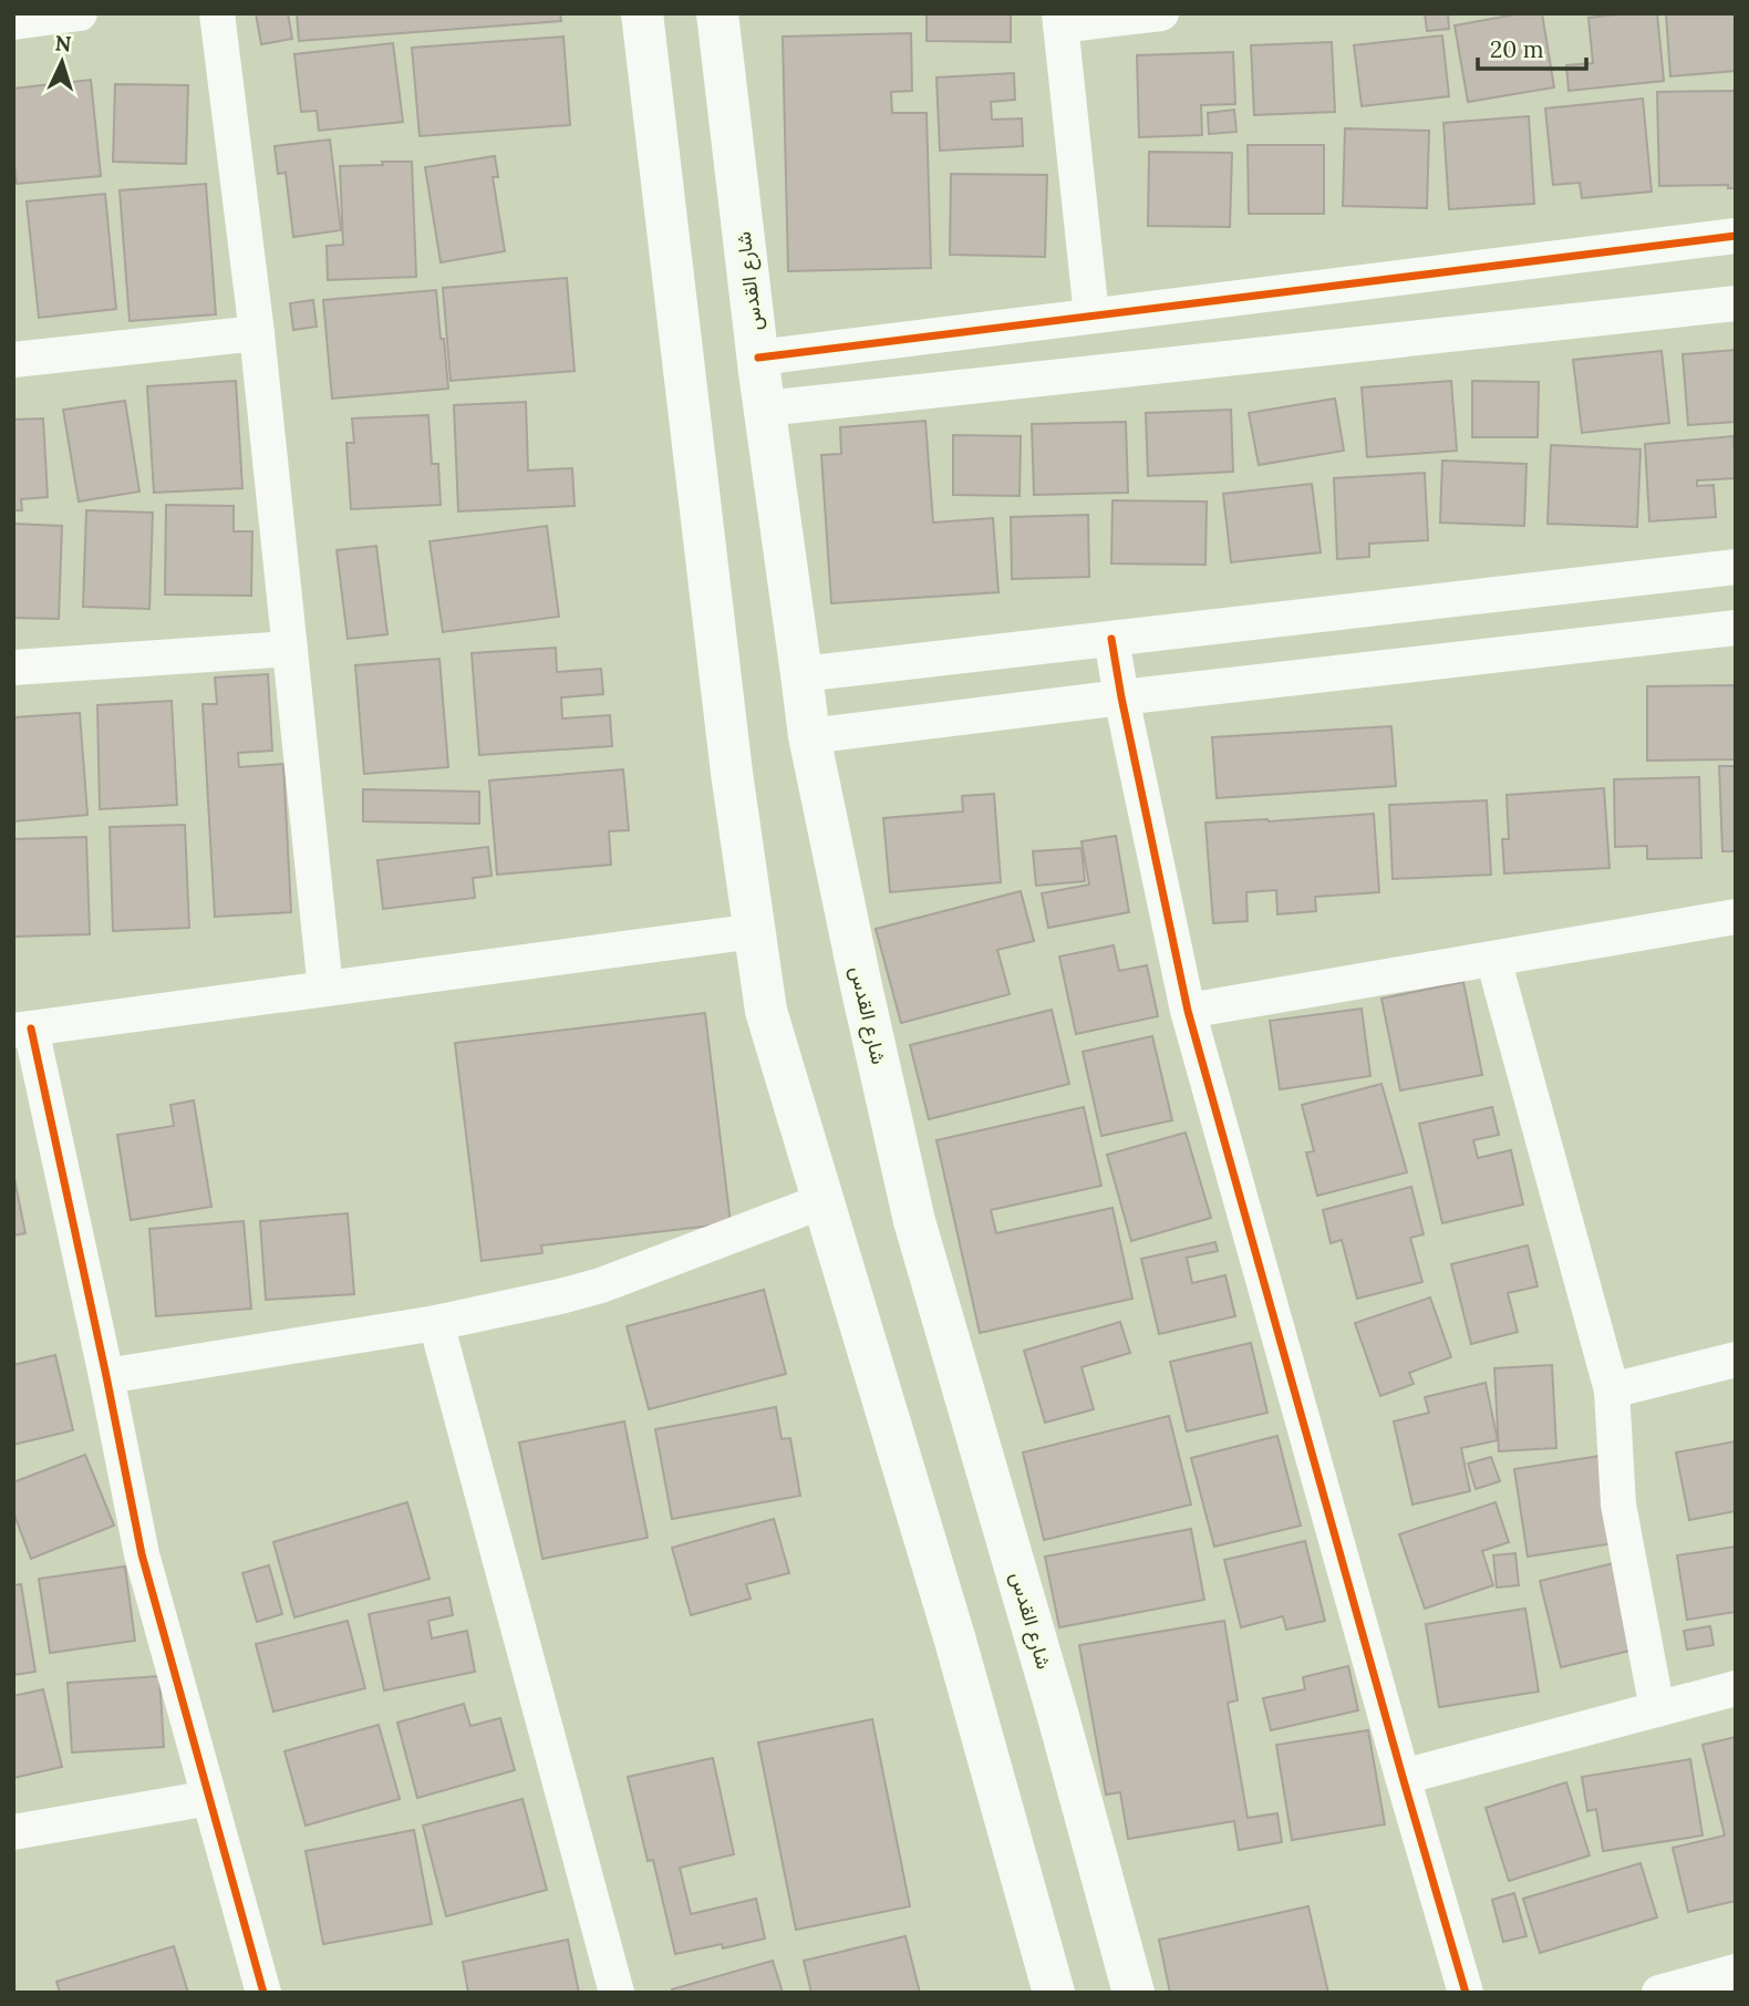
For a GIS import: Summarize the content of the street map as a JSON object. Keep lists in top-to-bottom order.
{
  "streets": {
    "main road": ["شارع القدس"]
  },
  "scale_bar": "20 m",
  "north": "top"
}
